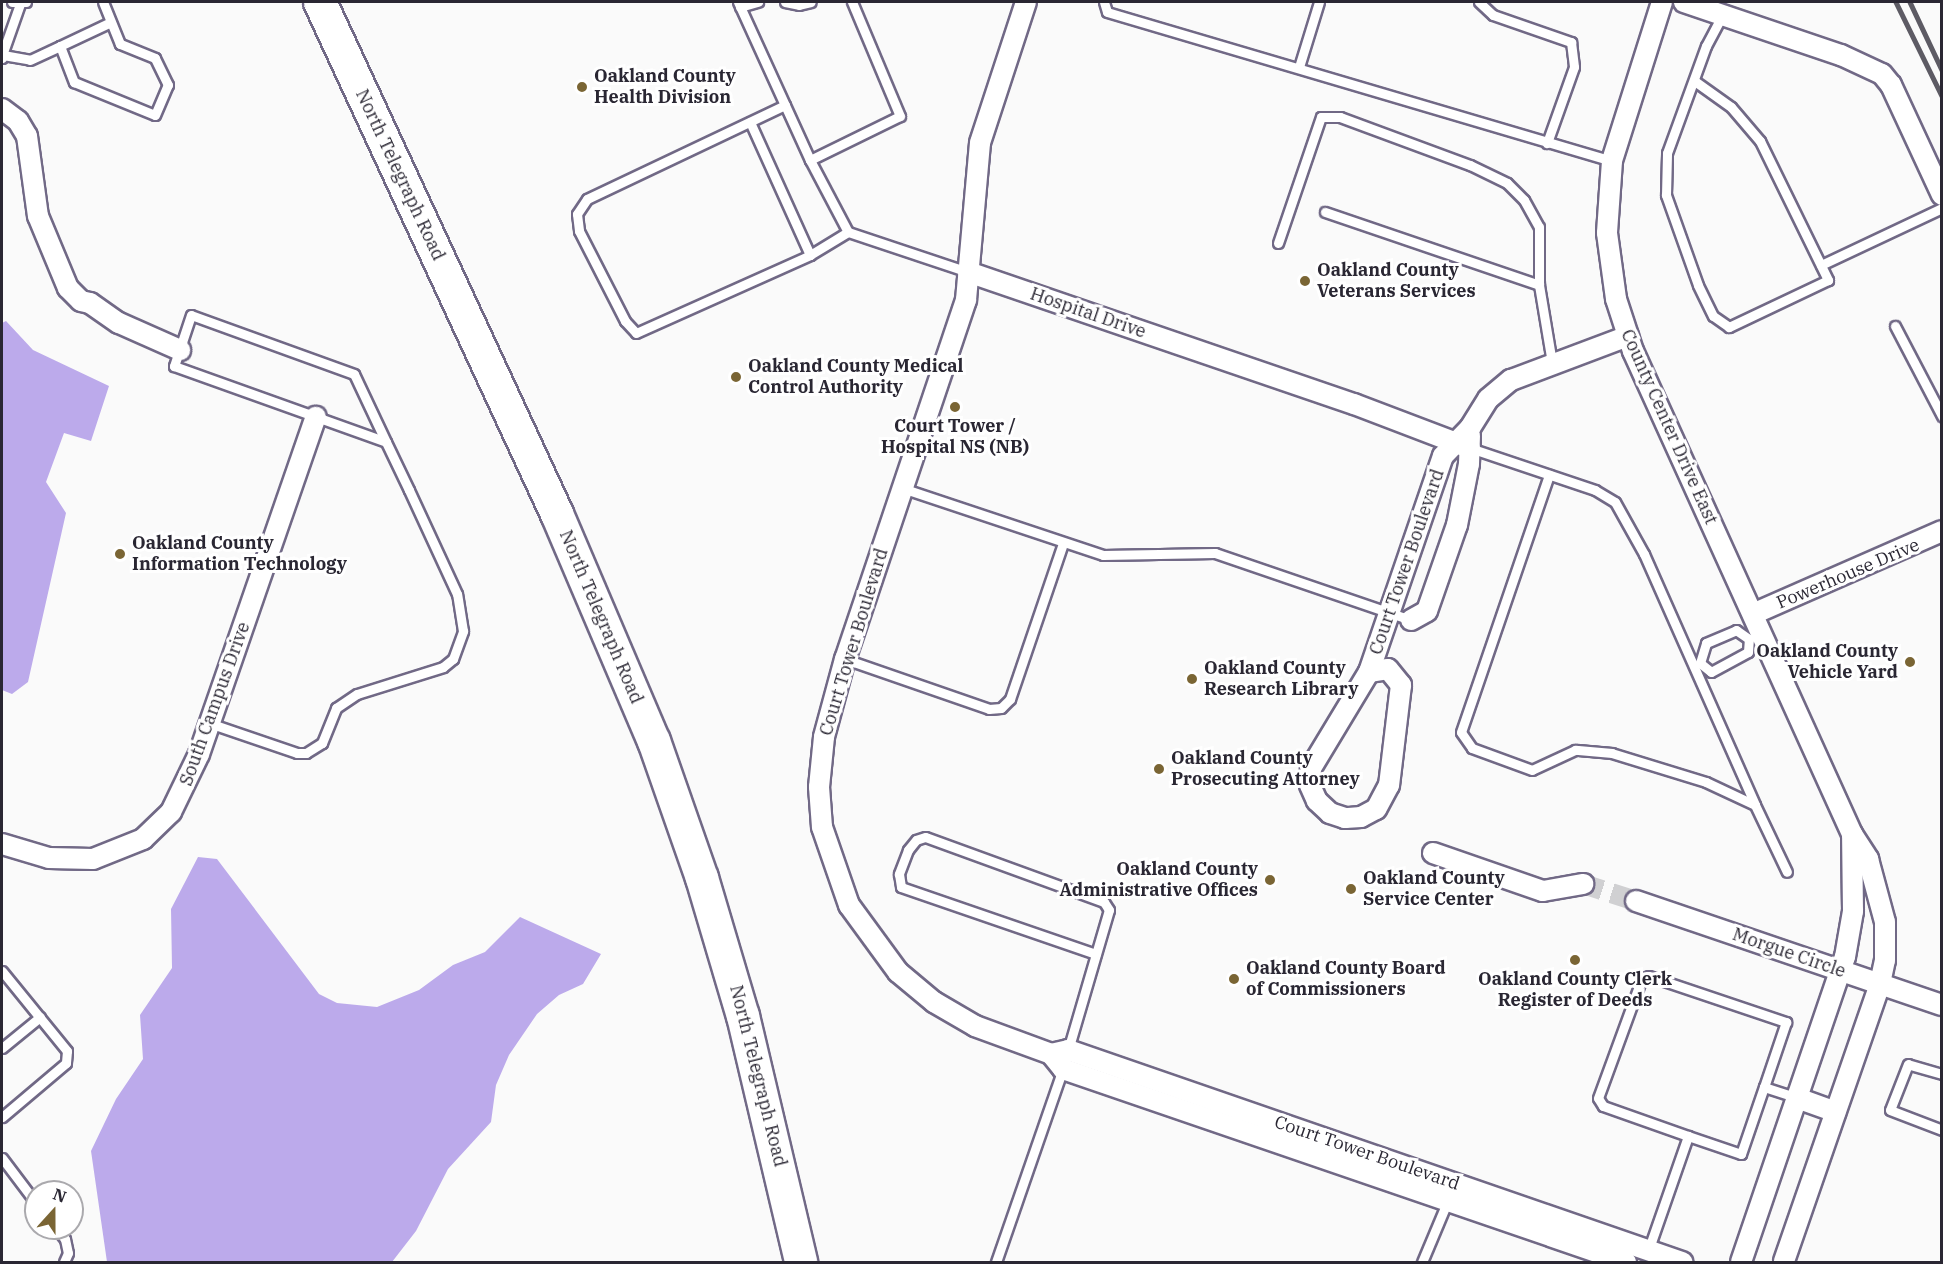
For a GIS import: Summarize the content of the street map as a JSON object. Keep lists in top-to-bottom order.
{
  "streets": {
    "main road": ["North Telegraph Road"],
    "street": [
      "Hospital Drive",
      "County Center Drive East",
      "Court Tower Boulevard",
      "Powerhouse Drive",
      "South Campus Drive",
      "Morgue Circle"
    ]
  },
  "crossings": [
    ["Hospital Drive", "Court Tower Boulevard"],
    ["County Center Drive East", "Court Tower Boulevard"],
    ["County Center Drive East", "Powerhouse Drive"],
    ["County Center Drive East", "Morgue Circle"]
  ],
  "places": [
    "Oakland County Health Division",
    "Oakland County Veterans Services",
    "Oakland County Medical Control Authority",
    "Court Tower / Hospital NS (NB)",
    "Oakland County Information Technology",
    "Oakland County Vehicle Yard",
    "Oakland County Research Library",
    "Oakland County Prosecuting Attorney",
    "Oakland County Administrative Offices",
    "Oakland County Service Center",
    "Oakland County Clerk Register of Deeds",
    "Oakland County Board of Commissioners"
  ],
  "north": "top"
}
